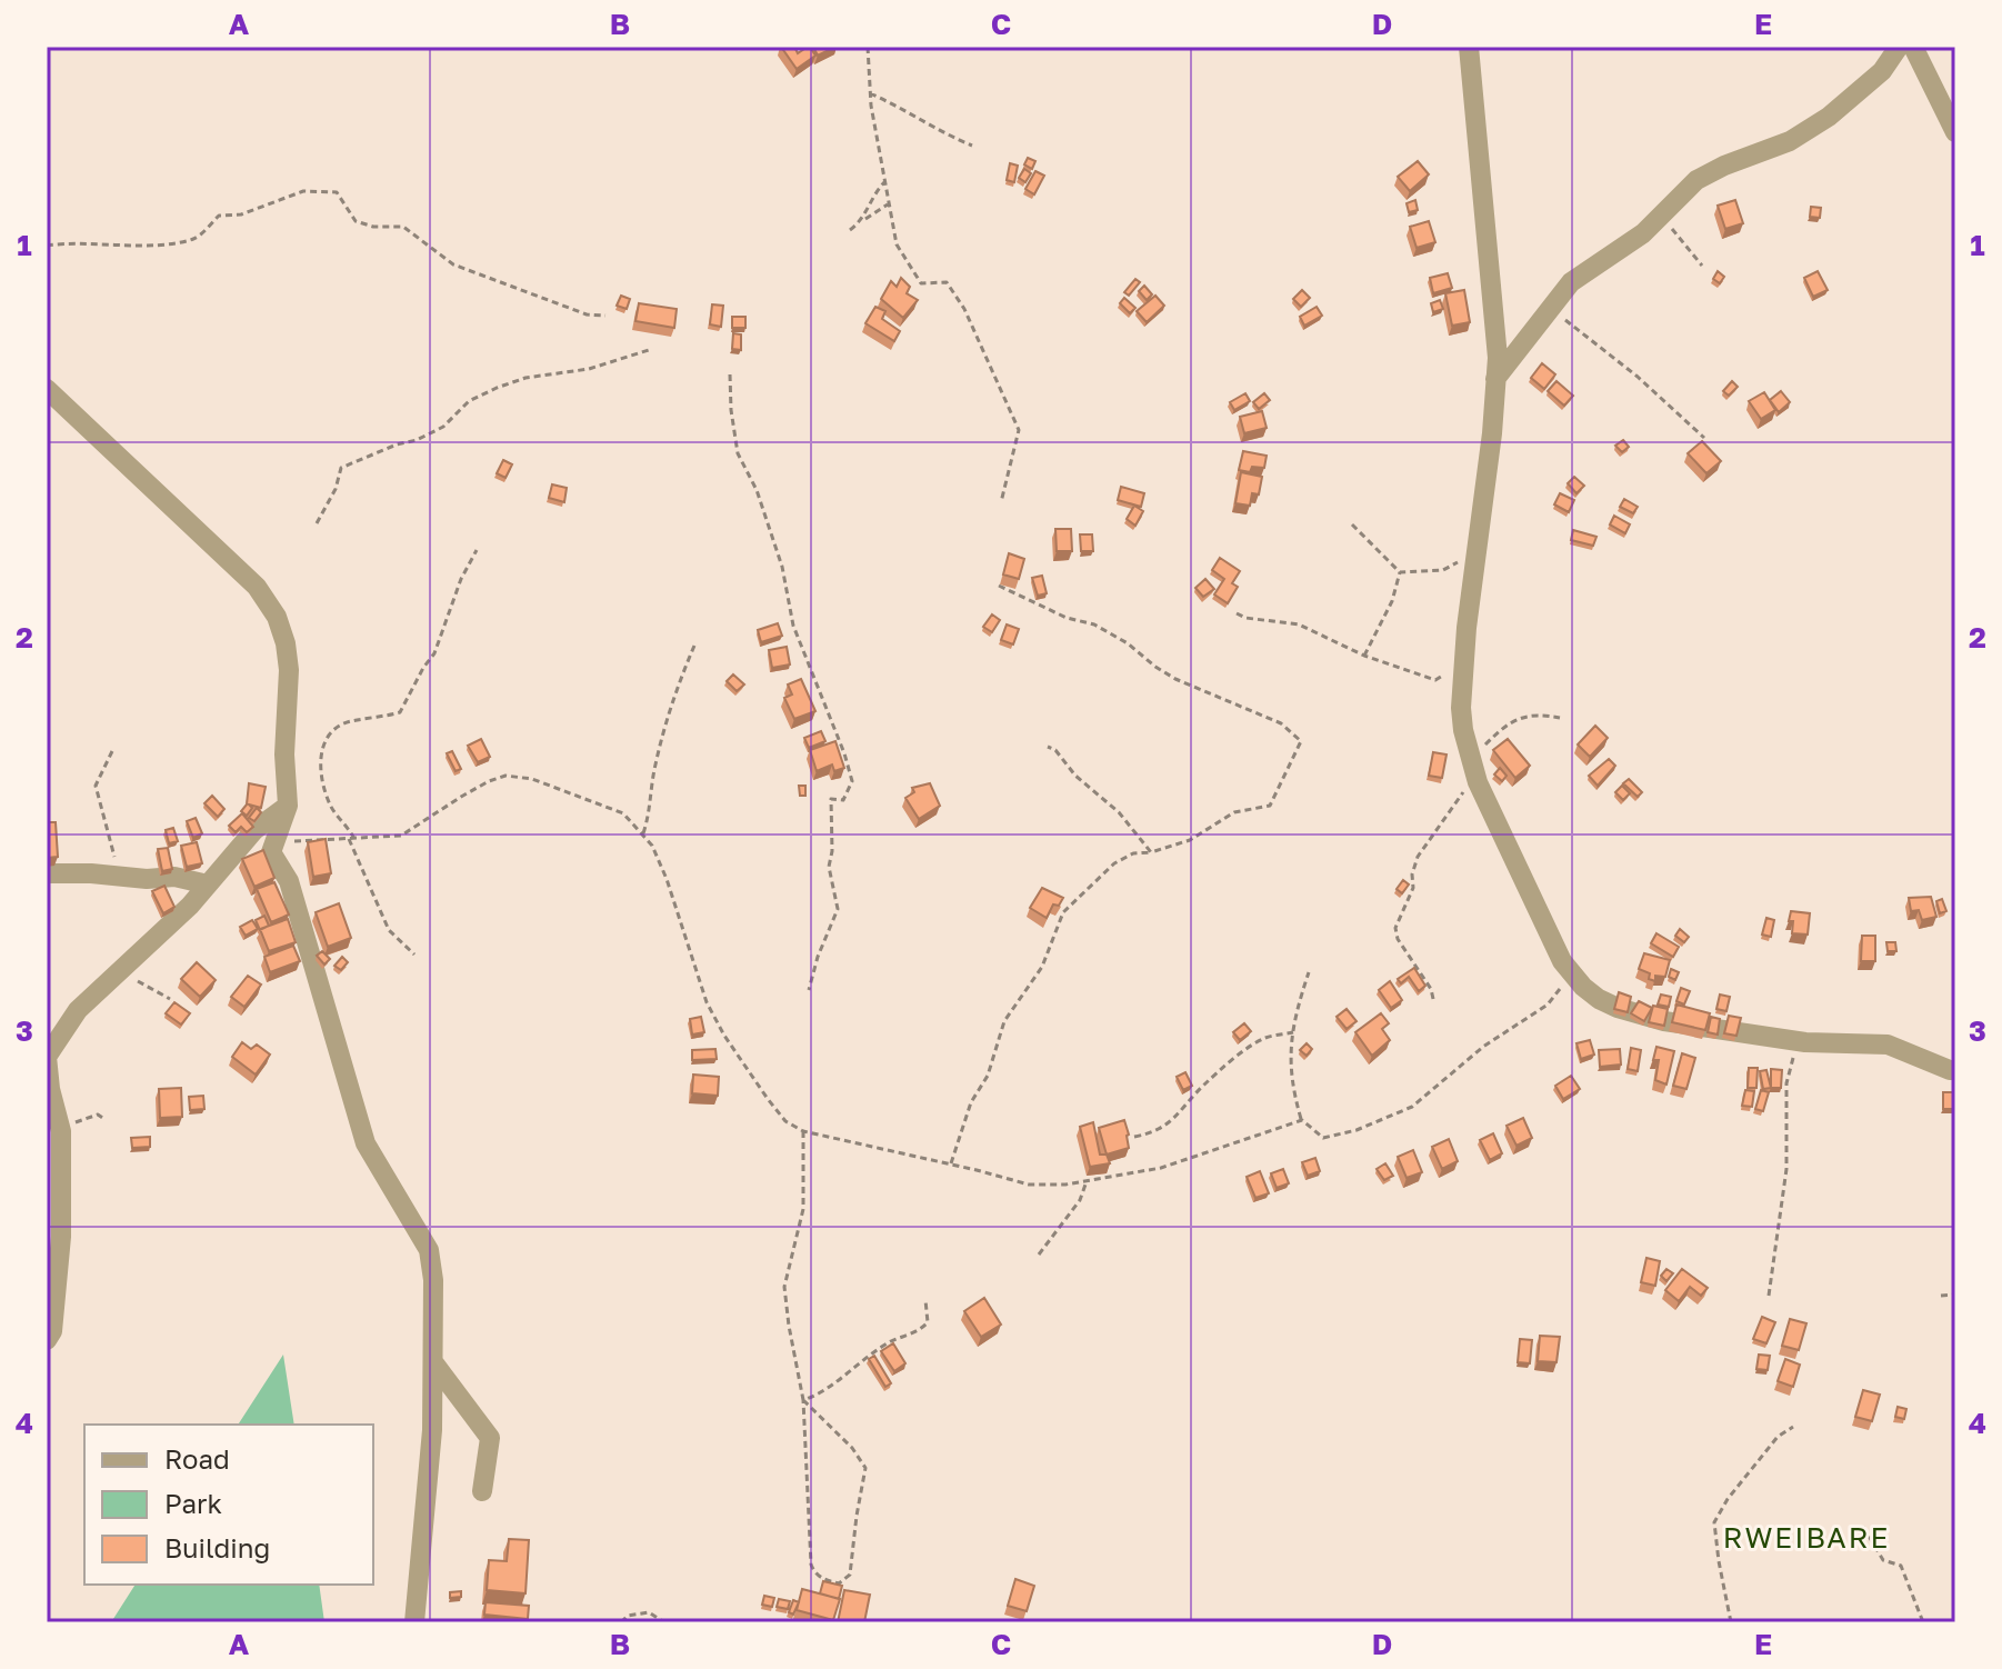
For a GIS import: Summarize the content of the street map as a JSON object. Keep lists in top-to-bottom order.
{
  "districts": ["RWEIBARE"],
  "legend": ["Road", "Park", "Building"],
  "grid": {
    "columns": [
      "A",
      "B",
      "C",
      "D",
      "E"
    ],
    "rows": [
      "1",
      "2",
      "3",
      "4"
    ]
  }
}
